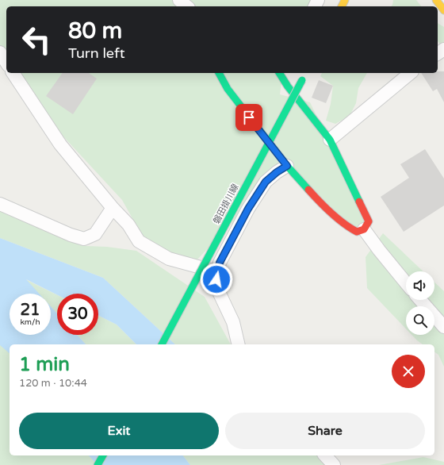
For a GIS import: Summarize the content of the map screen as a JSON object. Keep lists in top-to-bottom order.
{
  "streets": {
    "street": ["磐田掛川線"]
  },
  "page": {
    "turn": ["80 m", "Turn left"],
    "speed": "21 km/h",
    "limit": "30",
    "heading": ["1 min", "120 m · 10:44"],
    "buttons": ["Exit", "Share"]
  }
}
